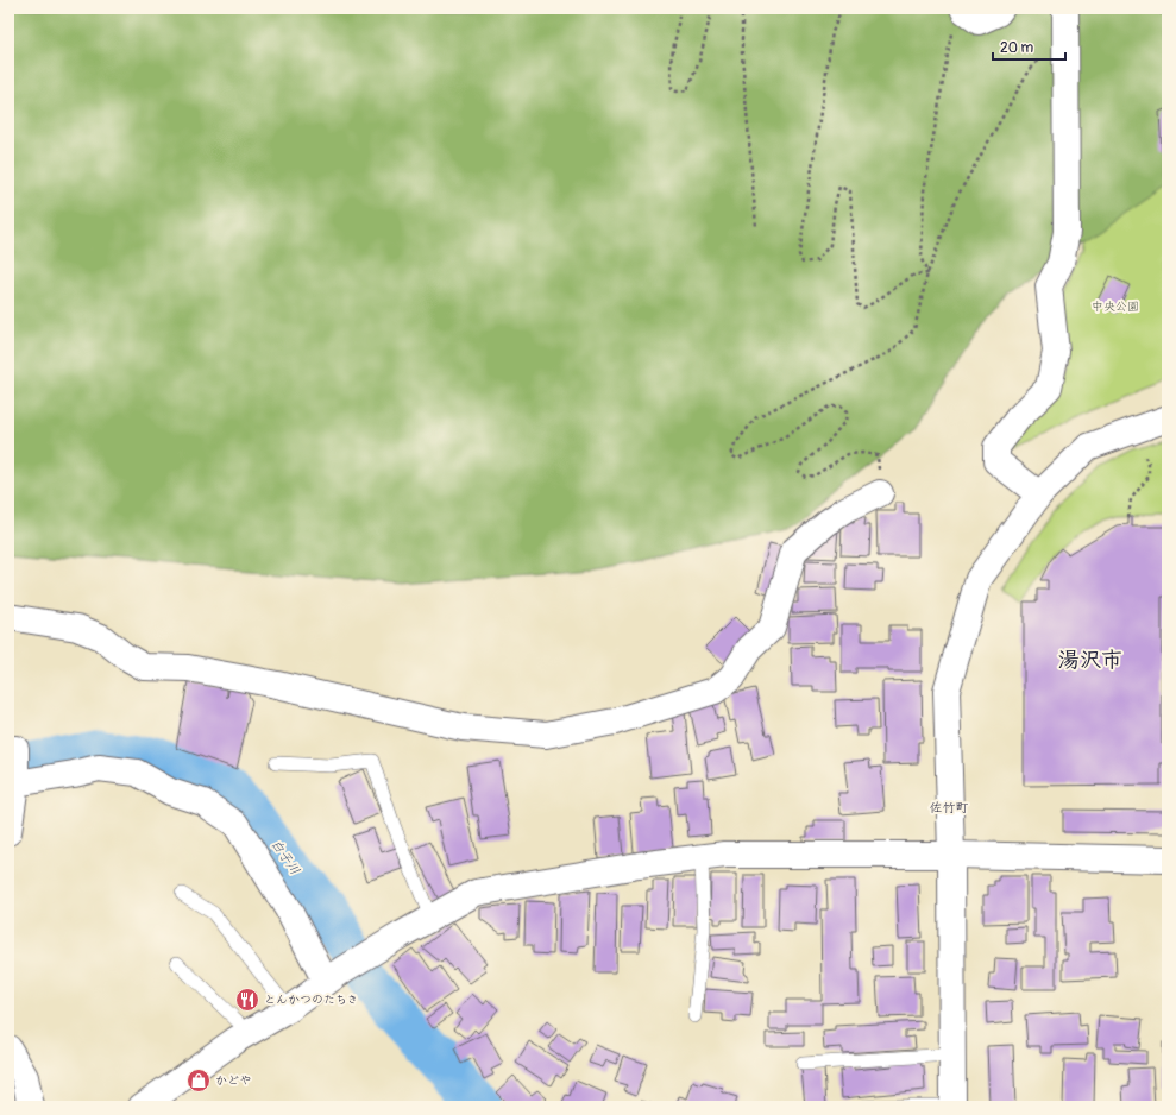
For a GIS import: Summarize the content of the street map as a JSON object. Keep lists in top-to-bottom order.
{
  "districts": ["湯沢市", "佐竹町"],
  "water": ["白子川"],
  "parks": ["中央公園"],
  "places": {
    "restaurant": ["とんかつのたちき"],
    "shop": ["かどや"]
  },
  "scale_bar": "20 m"
}
